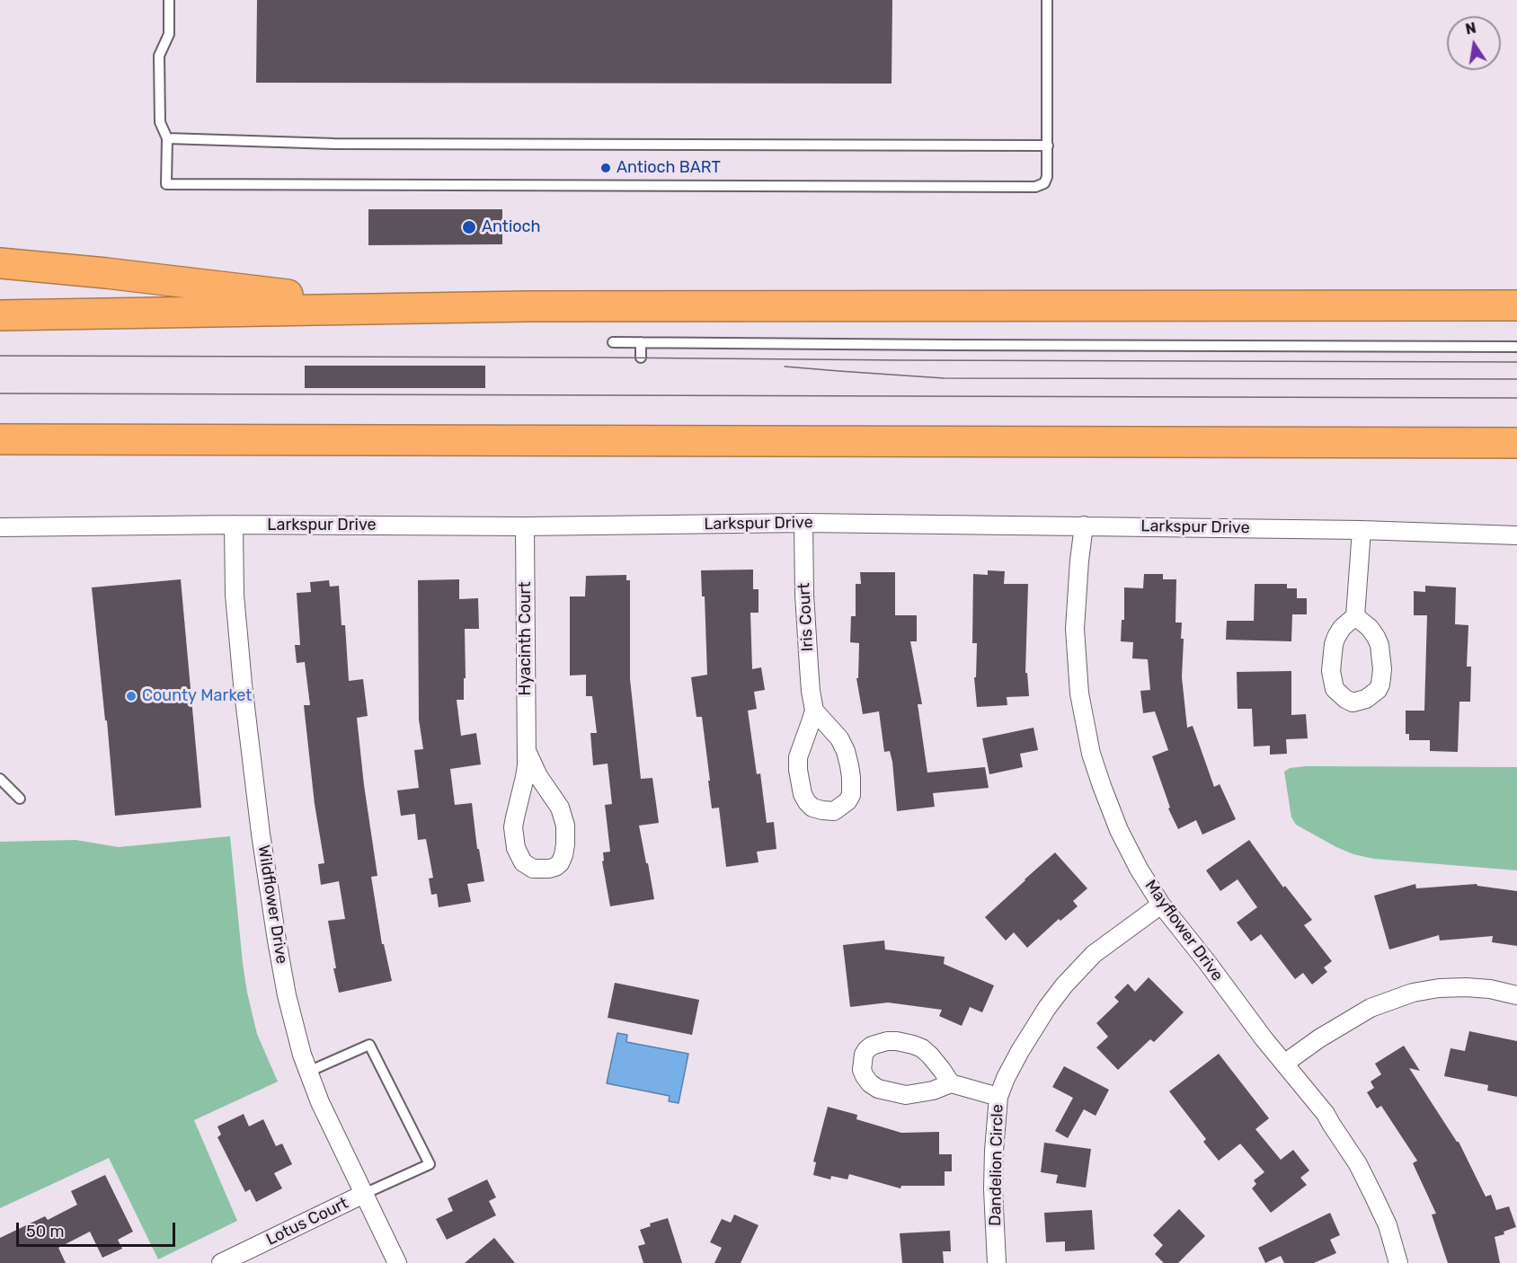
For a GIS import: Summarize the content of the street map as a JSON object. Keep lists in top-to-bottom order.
{
  "streets": {
    "street": [
      "Larkspur Drive",
      "Iris Court",
      "Hyacinth Court",
      "Wildflower Drive",
      "Mayflower Drive",
      "Dandelion Circle",
      "Lotus Court"
    ]
  },
  "crossings": [
    ["Larkspur Drive", "Iris Court"],
    ["Larkspur Drive", "Hyacinth Court"],
    ["Larkspur Drive", "Wildflower Drive"],
    ["Larkspur Drive", "Mayflower Drive"],
    ["Wildflower Drive", "Lotus Court"],
    ["Mayflower Drive", "Dandelion Circle"]
  ],
  "places": ["Antioch BART", "Antioch", "County Market"],
  "scale_bar": "50 m",
  "north": "top"
}
